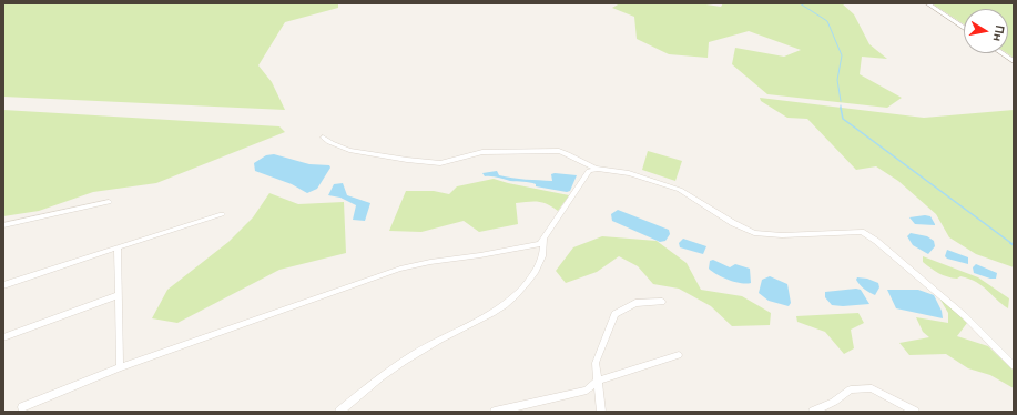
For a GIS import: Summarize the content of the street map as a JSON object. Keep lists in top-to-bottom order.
{
  "north": "right"
}
